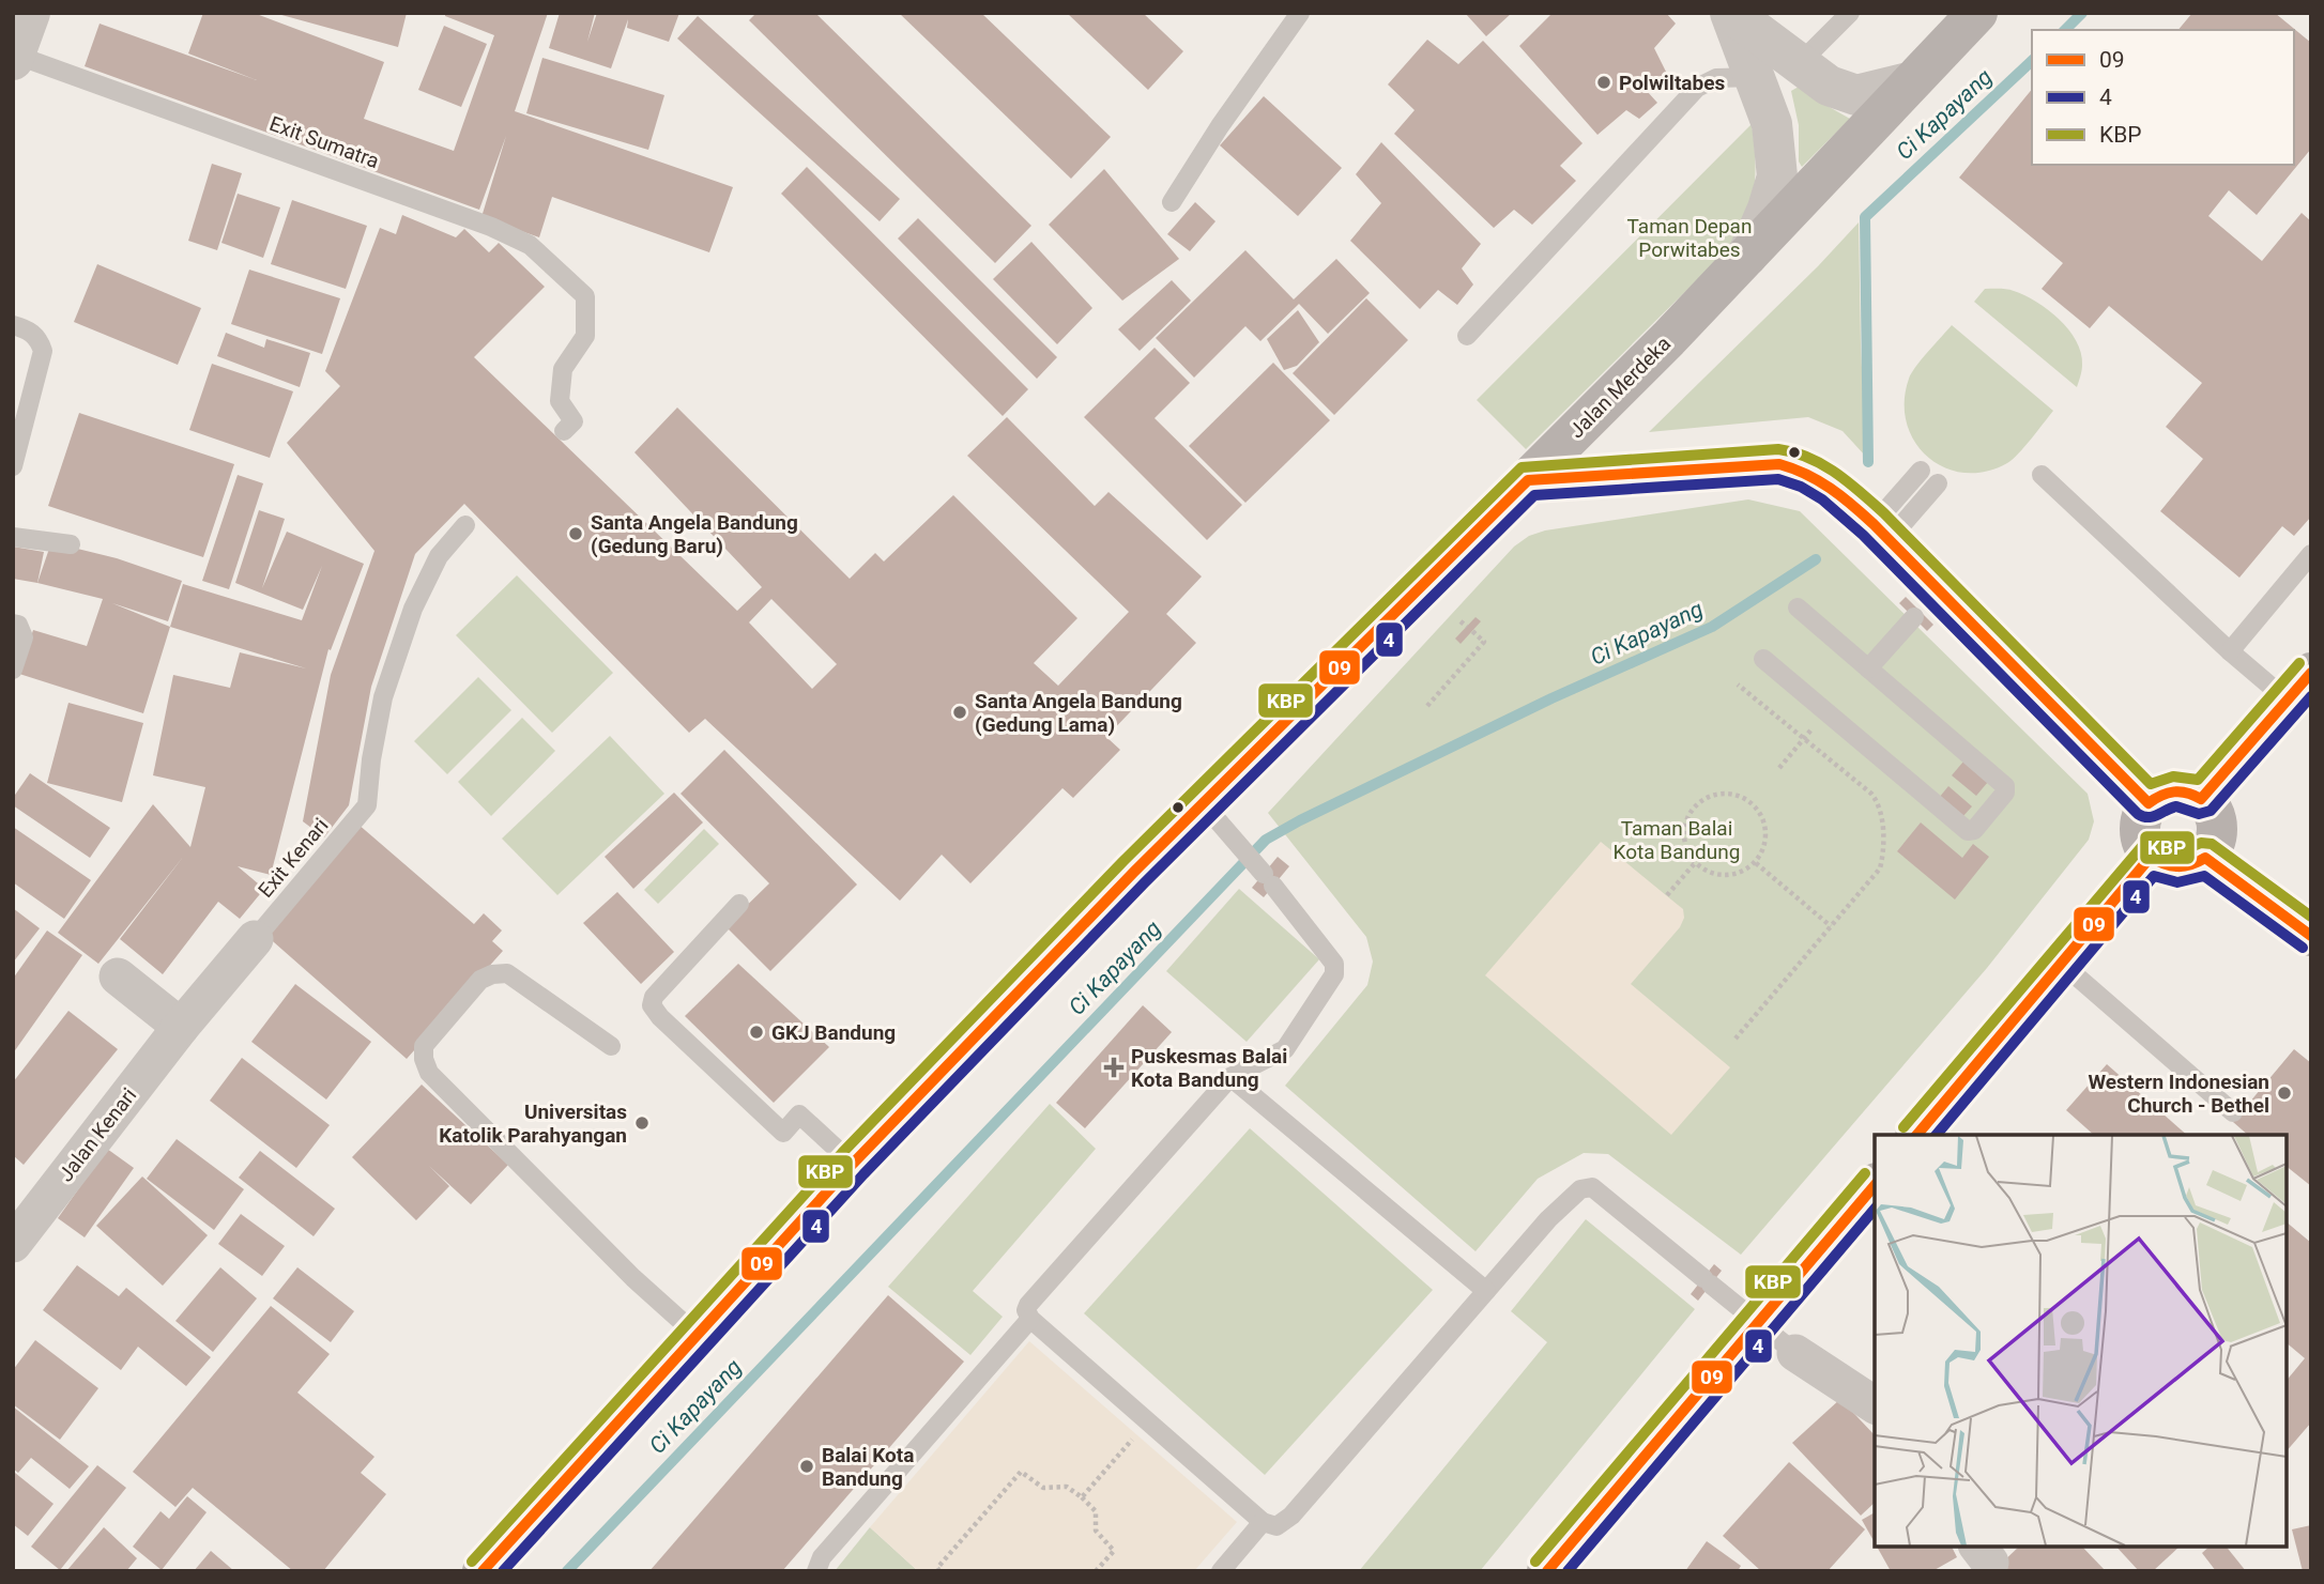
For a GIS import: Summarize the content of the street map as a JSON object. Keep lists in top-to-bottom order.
{
  "streets": {
    "main road": ["Jalan Merdeka"],
    "street": ["Jalan Kenari"],
    "lane": ["Exit Sumatra", "Exit Kenari"]
  },
  "crossings": [
    ["Exit Kenari", "Jalan Kenari"]
  ],
  "water": ["Ci Kapayang"],
  "parks": ["Taman Depan Porwitabes", "Taman Balai Kota Bandung"],
  "places": {
    "other": [
      "Polwiltabes",
      "Santa Angela Bandung (Gedung Baru)",
      "Santa Angela Bandung (Gedung Lama)",
      "GKJ Bandung",
      "Western Indonesian Church - Bethel",
      "Universitas Katolik Parahyangan",
      "Balai Kota Bandung"
    ],
    "health": ["Puskesmas Balai Kota Bandung"]
  },
  "lines": ["transit line KBP", "transit line 09", "transit line 4"],
  "legend": ["09", "4", "KBP"]
}
